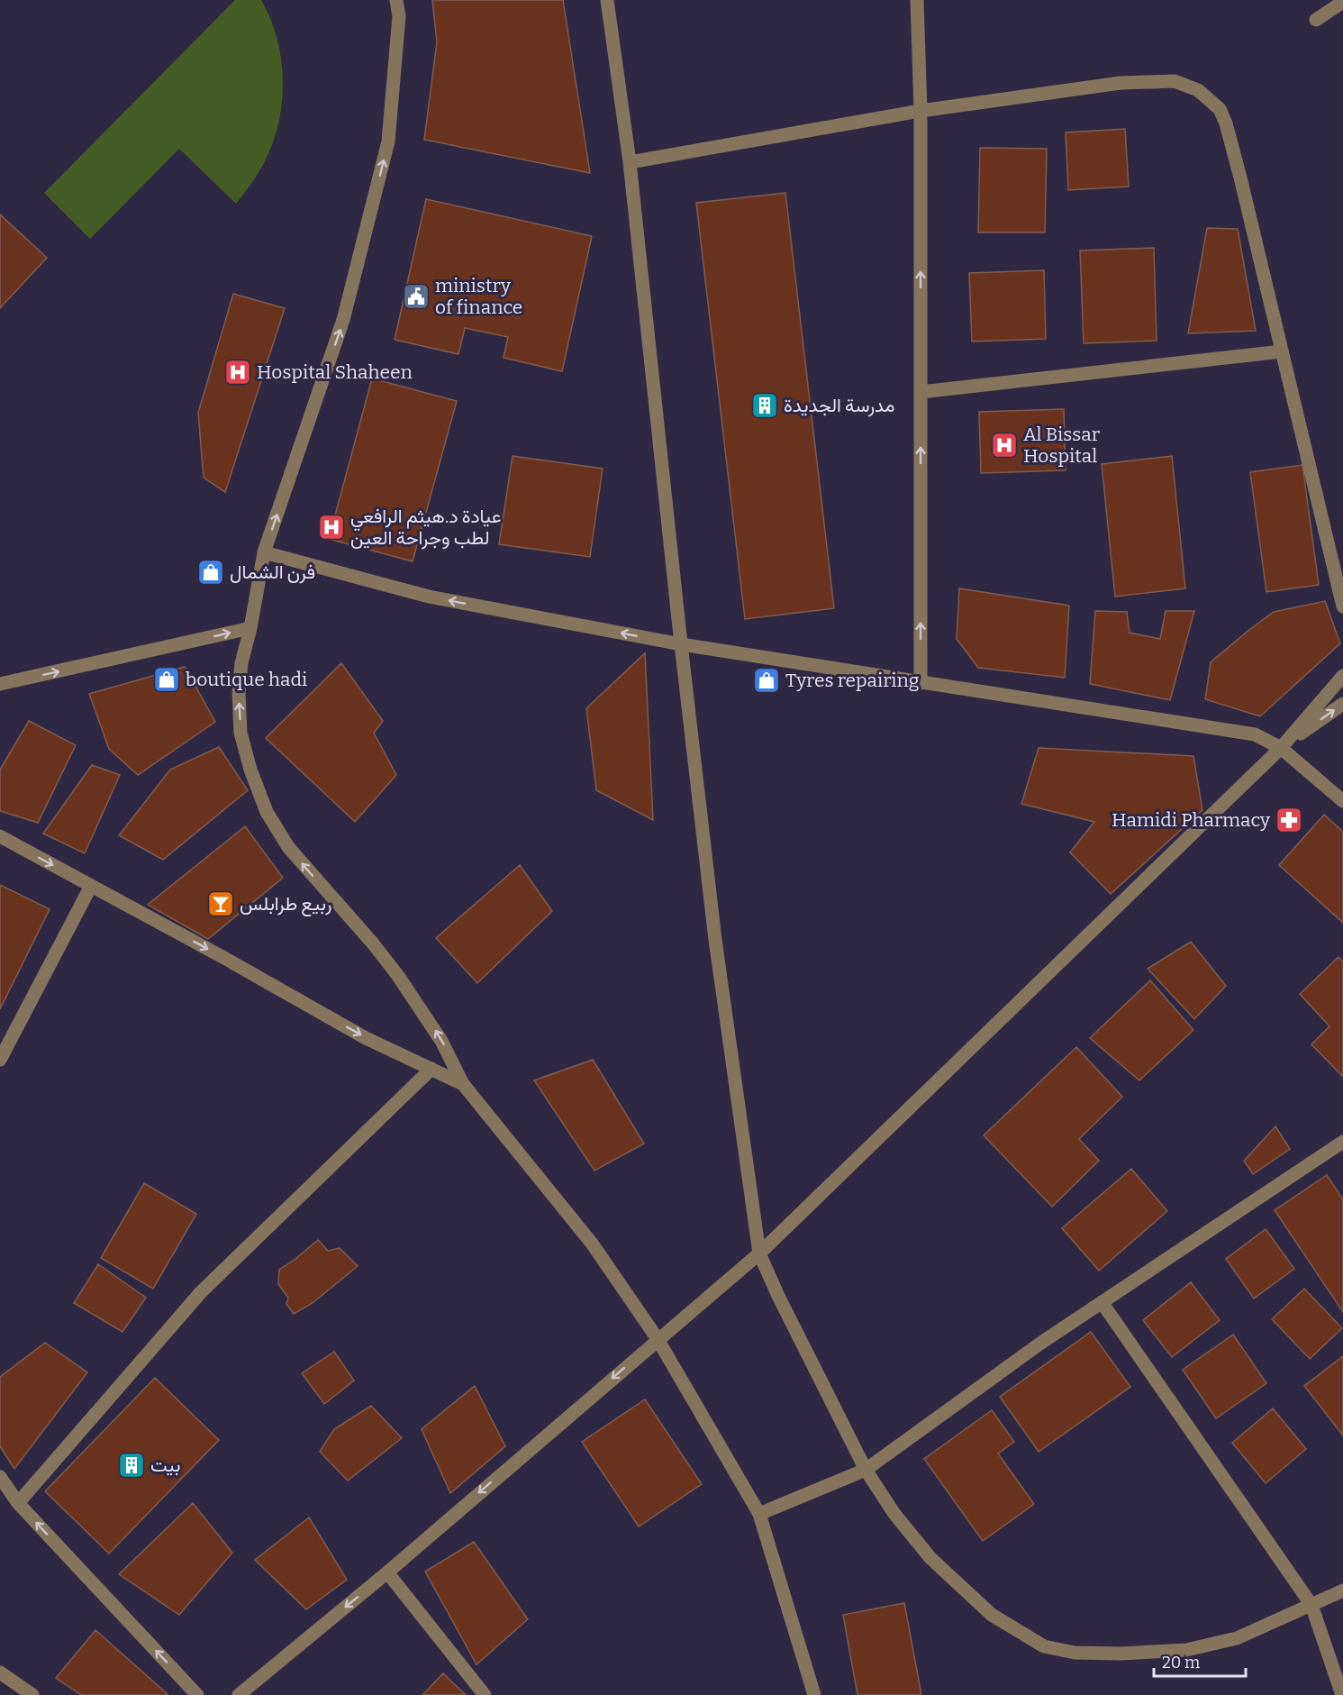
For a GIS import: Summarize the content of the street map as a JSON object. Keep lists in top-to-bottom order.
{
  "places": {
    "public building": ["ministry of finance"],
    "hospital": ["Hospital Shaheen", "Al Bissar Hospital", "عيادة د.هيثم الرافعي لطب وجراحة العين"],
    "building": ["مدرسة الجديدة", "بيت"],
    "shop": ["فرن الشمال", "boutique hadi", "Tyres repairing"],
    "pharmacy": ["Hamidi Pharmacy"],
    "bar": ["ربيع طرابلس"]
  },
  "scale_bar": "20 m"
}
